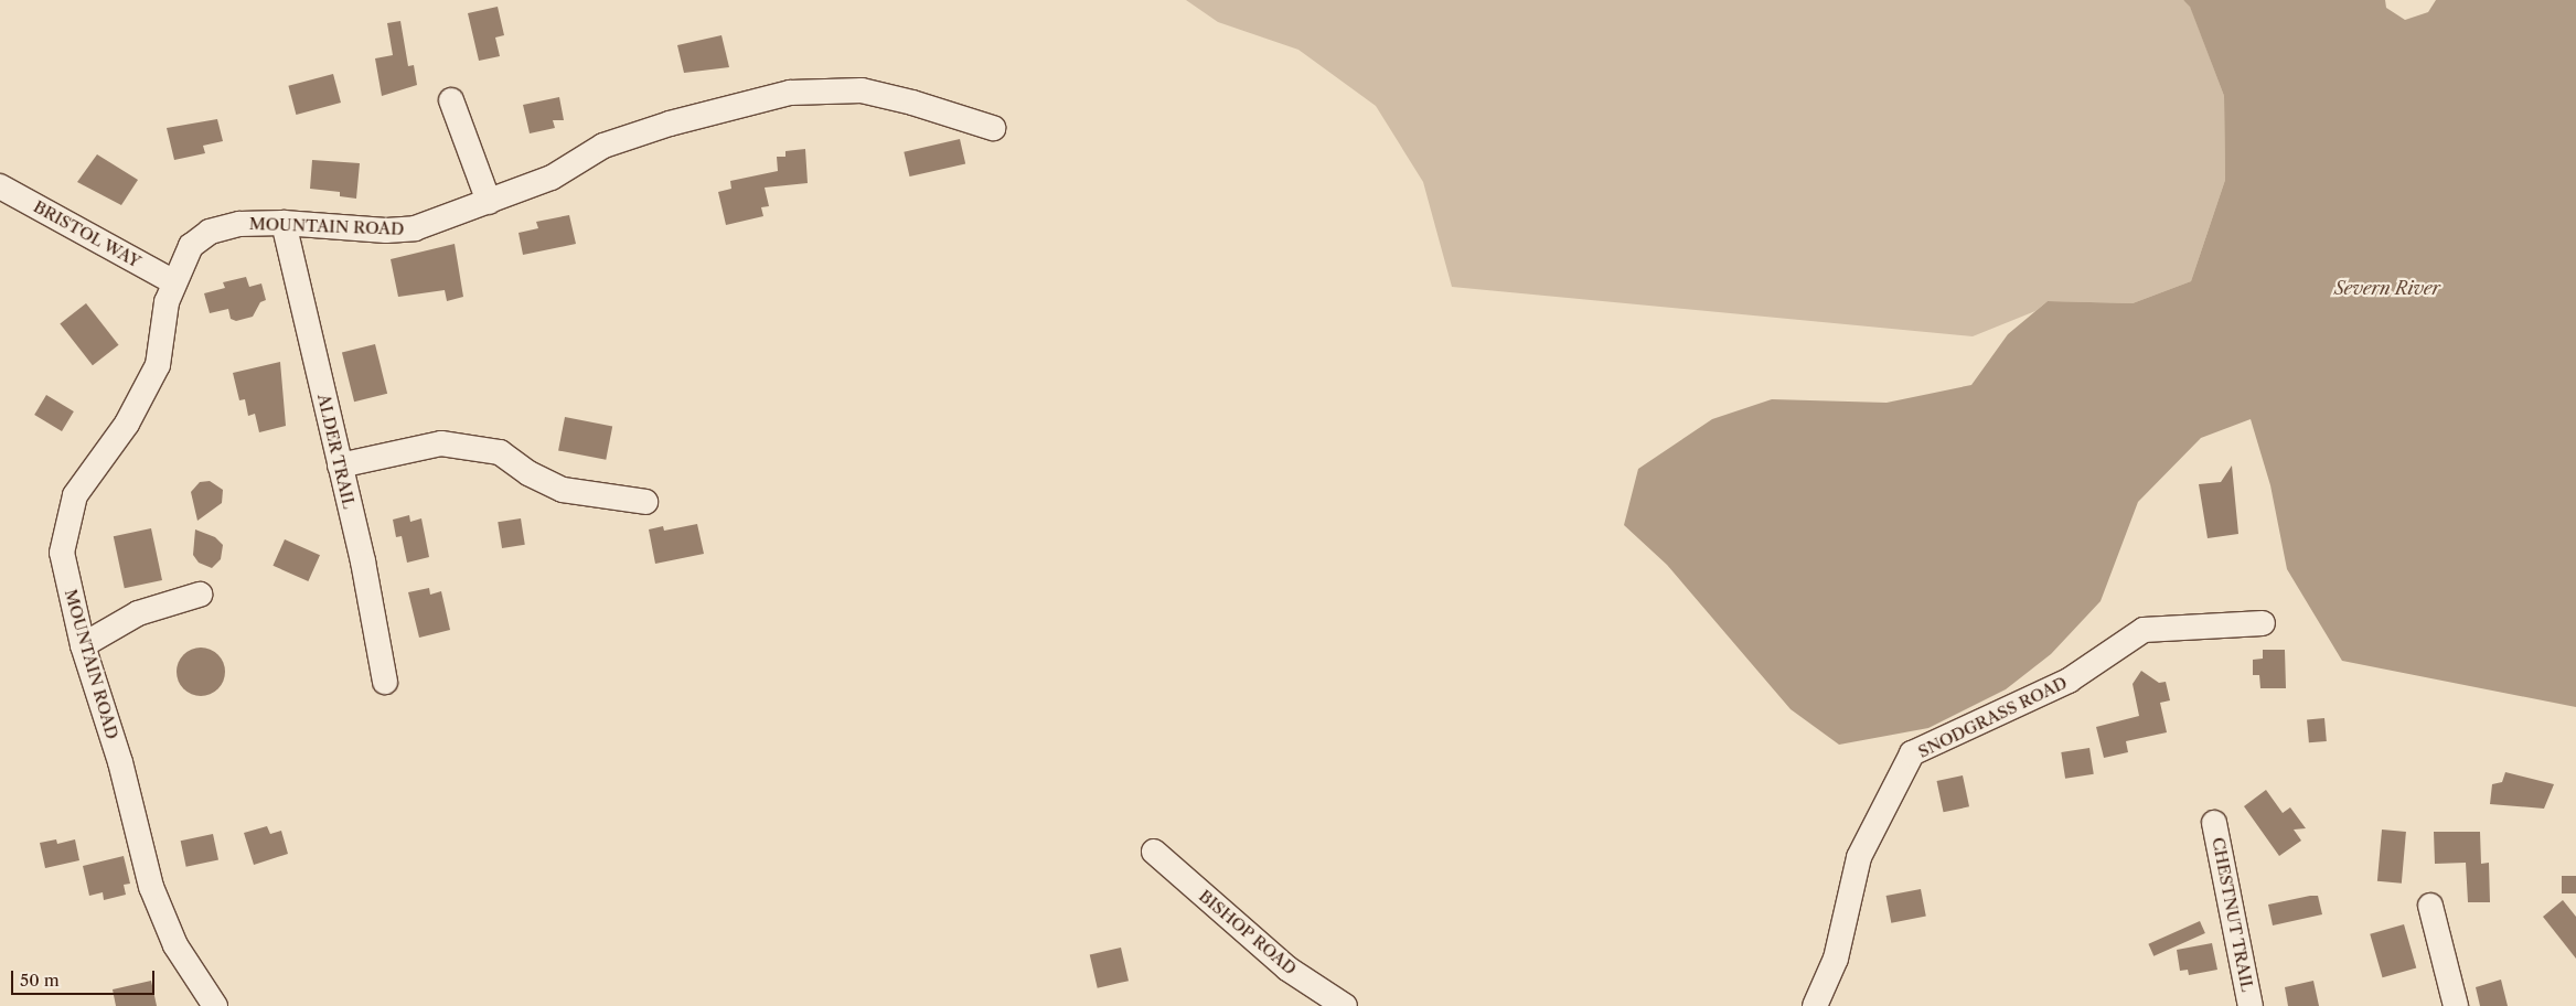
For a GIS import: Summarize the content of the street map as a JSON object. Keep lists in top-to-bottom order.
{
  "streets": {
    "street": [
      "MOUNTAIN ROAD",
      "BRISTOL WAY",
      "ALDER TRAIL",
      "SNODGRASS ROAD",
      "CHESTNUT TRAIL",
      "BISHOP ROAD"
    ]
  },
  "crossings": [
    ["MOUNTAIN ROAD", "BRISTOL WAY"],
    ["MOUNTAIN ROAD", "ALDER TRAIL"]
  ],
  "water": ["Severn River"],
  "scale_bar": "50 m"
}
